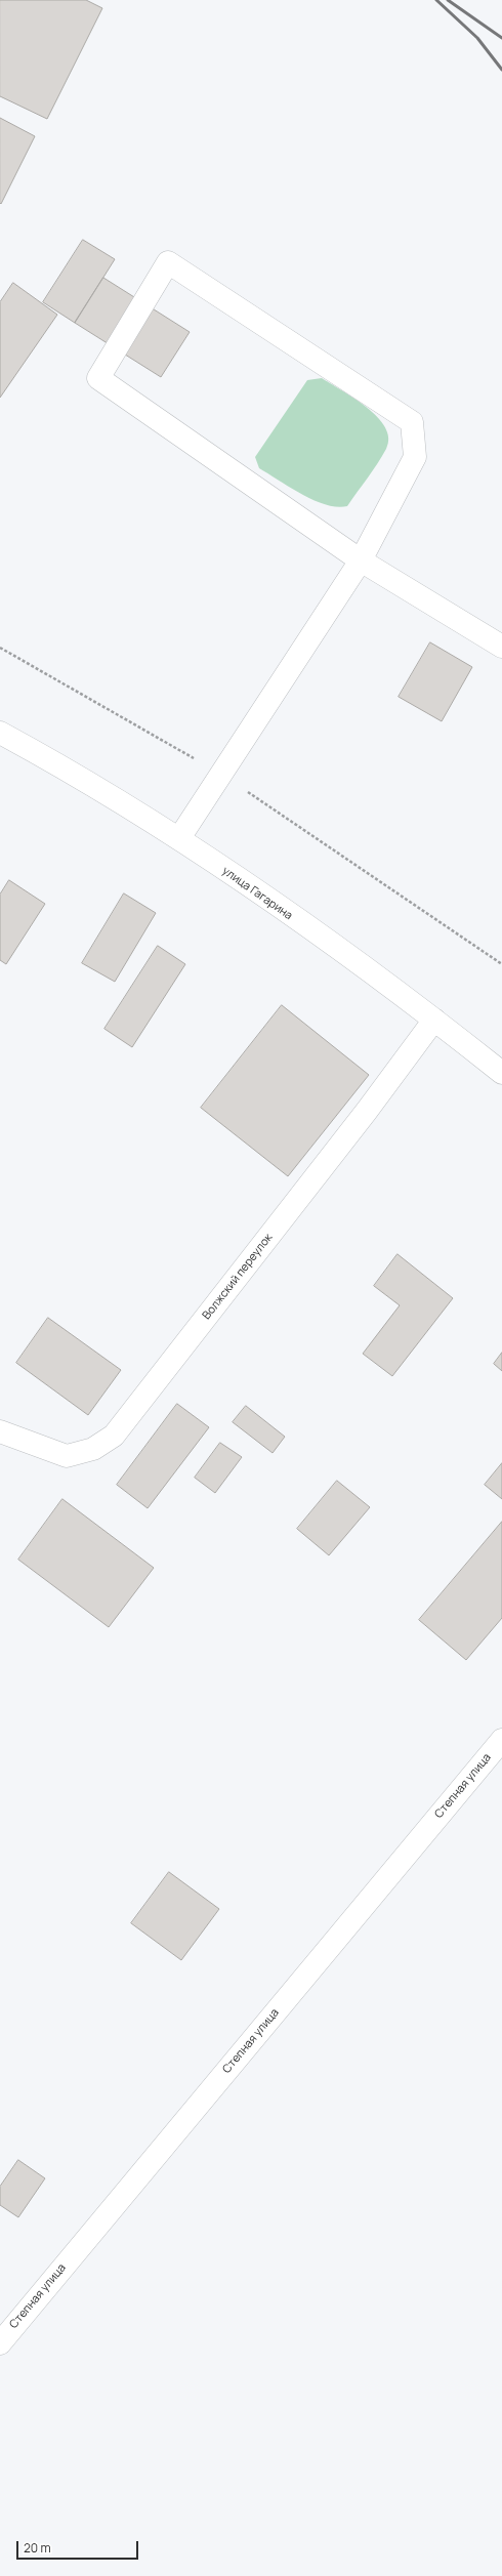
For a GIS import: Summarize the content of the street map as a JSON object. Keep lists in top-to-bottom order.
{
  "streets": {
    "street": ["улица Гагарина", "Волжский переулок", "Степная улица"]
  },
  "crossings": [
    ["улица Гагарина", "Волжский переулок"]
  ],
  "scale_bar": "20 m"
}
